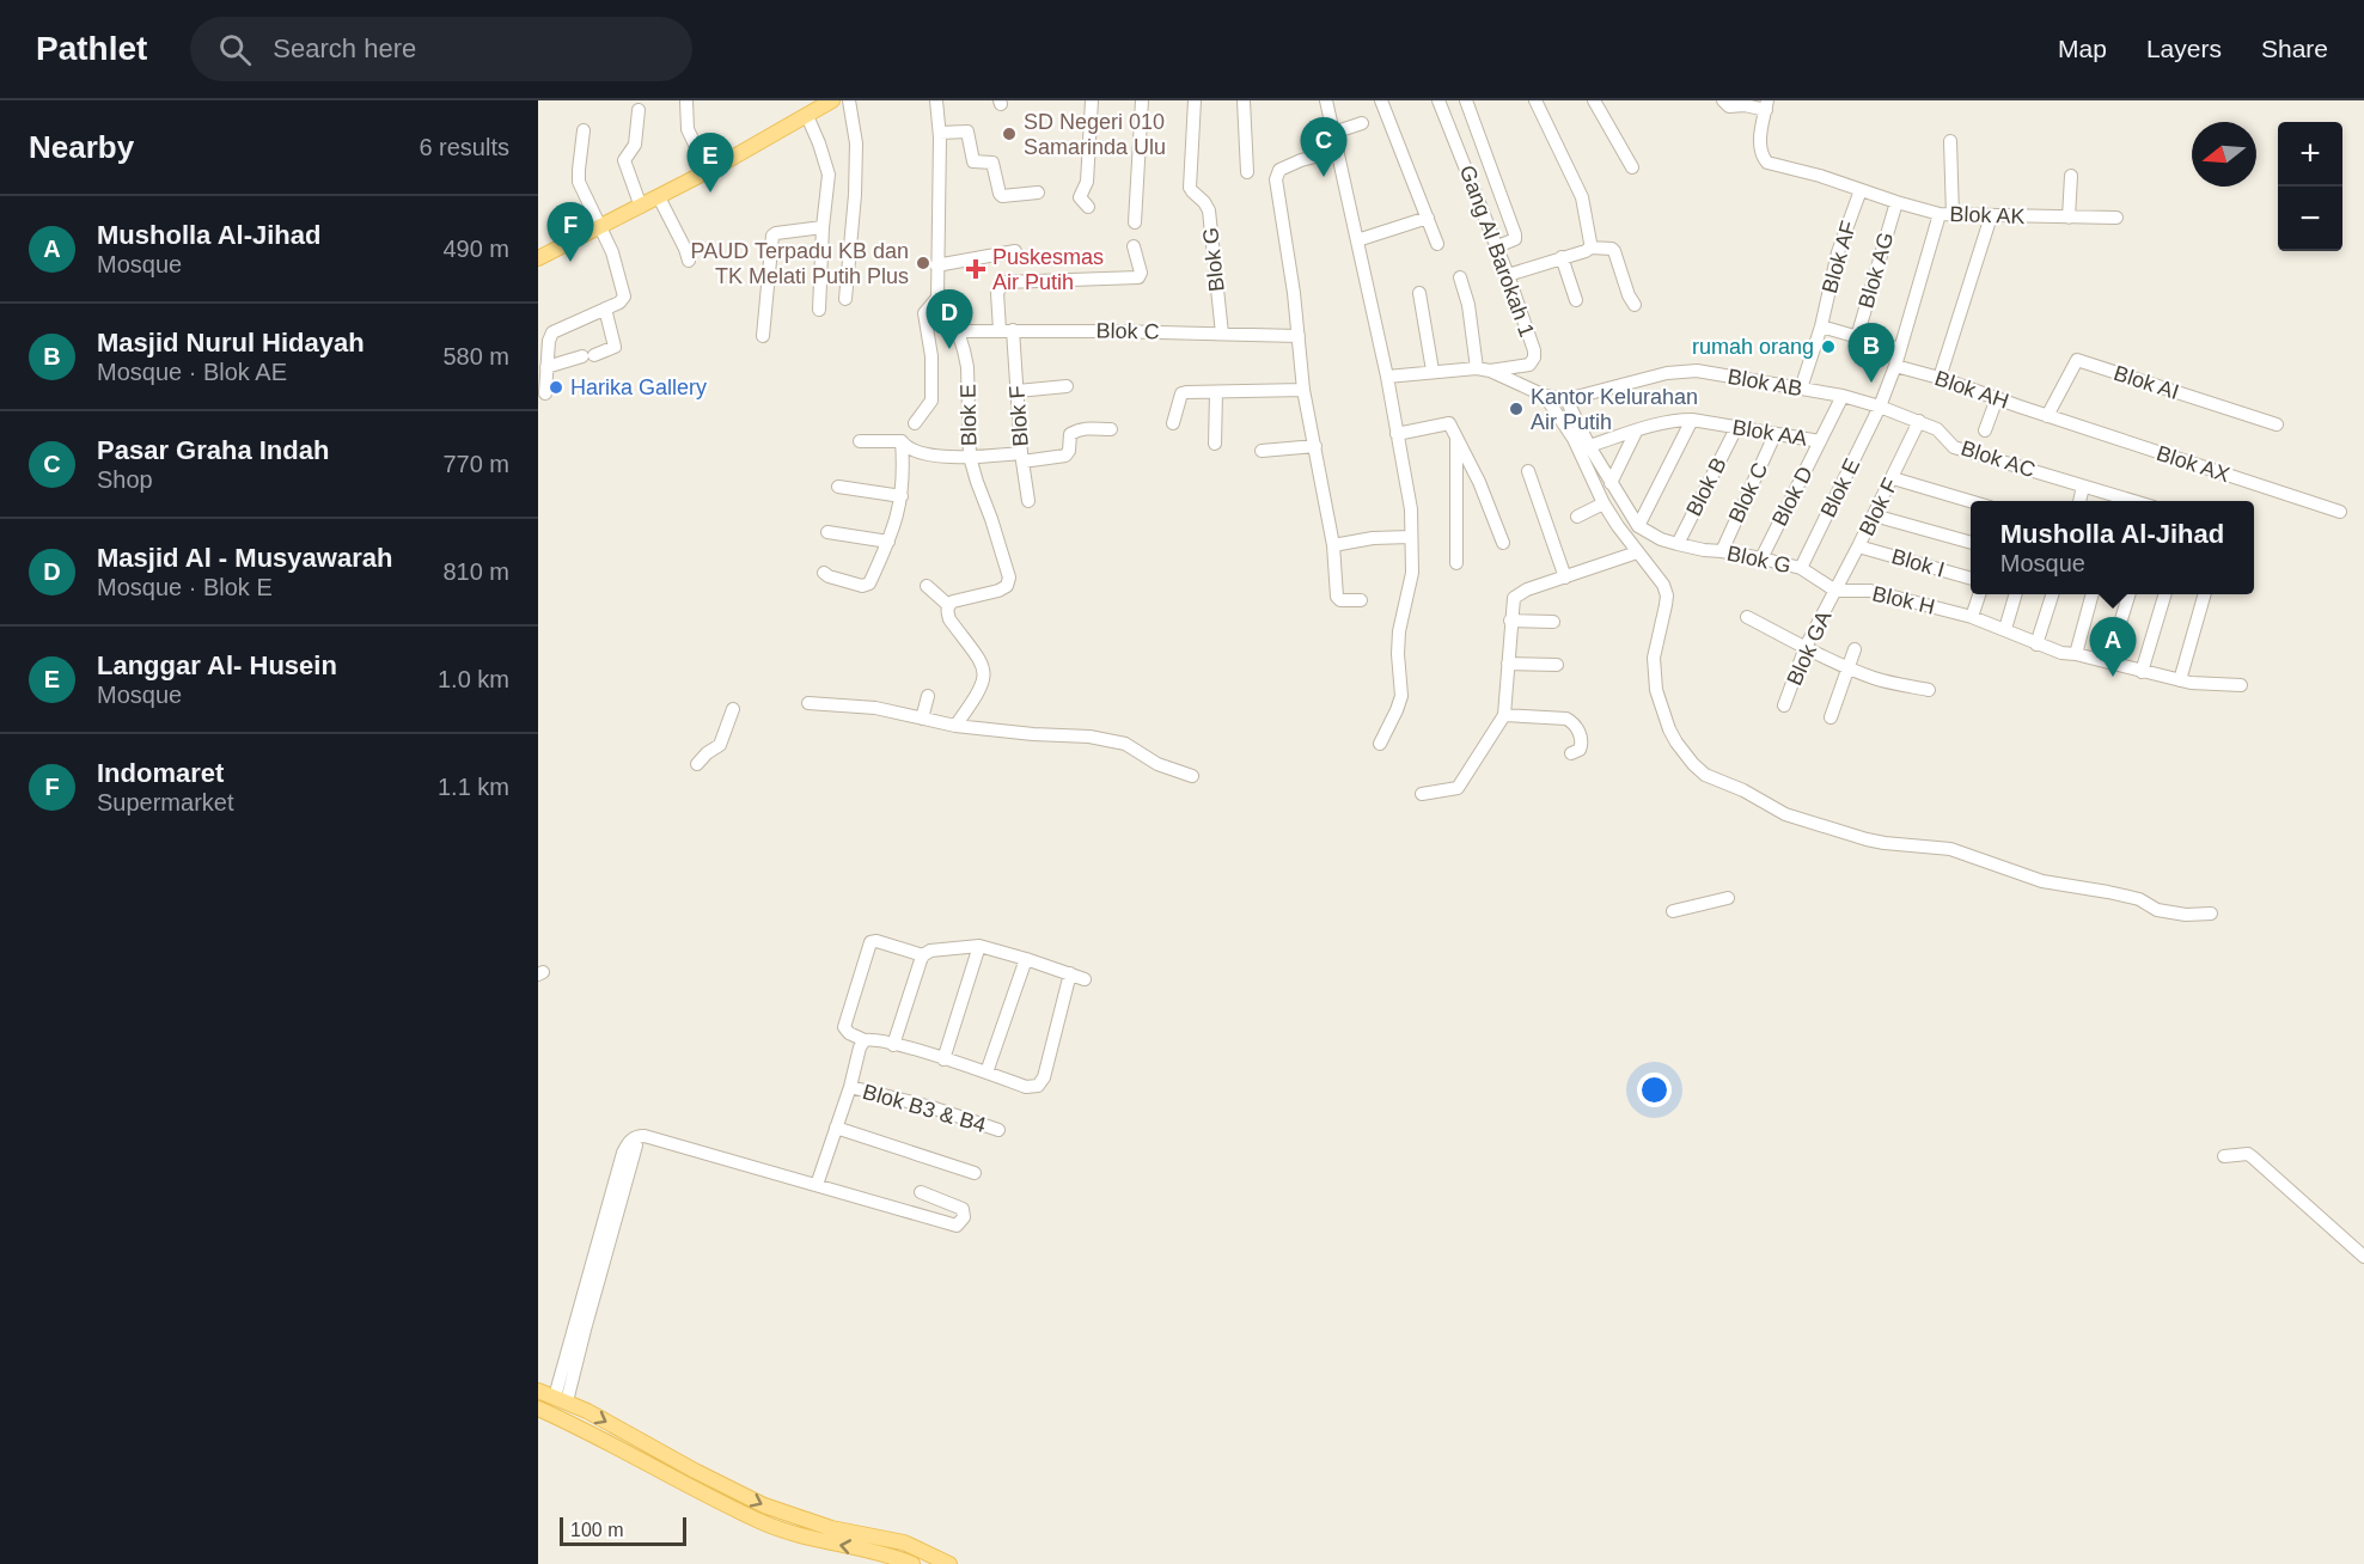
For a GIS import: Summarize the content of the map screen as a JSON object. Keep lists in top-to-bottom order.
{
  "streets": {
    "street": [
      "Blok AK",
      "Gang Al Barokah 1",
      "Blok AF",
      "Blok G",
      "Blok AG",
      "Blok C",
      "Blok AB",
      "Blok AI",
      "Blok AH",
      "Blok E",
      "Blok F",
      "Blok AA",
      "Blok AC",
      "Blok AX",
      "Blok B",
      "Blok D",
      "Blok I",
      "Blok H",
      "Blok GA",
      "Blok B3 & B4"
    ]
  },
  "crossings": [
    ["Blok AK", "Blok AF"],
    ["Blok AK", "Blok AG"],
    ["Blok AK", "Blok E"],
    ["Blok AF", "Blok AB"],
    ["Blok G", "Blok C"],
    ["Blok G", "Blok E"],
    ["Blok G", "Blok F"],
    ["Blok G", "Blok B"],
    ["Blok G", "Blok D"],
    ["Blok G", "Blok H"],
    ["Blok G", "Blok GA"],
    ["Blok C", "Blok E"],
    ["Blok C", "Blok F"],
    ["Blok C", "Blok AA"],
    ["Blok AB", "Blok E"],
    ["Blok AB", "Blok F"],
    ["Blok AB", "Blok AC"],
    ["Blok AB", "Blok D"],
    ["Blok AI", "Blok AH"],
    ["Blok AI", "Blok AX"],
    ["Blok AH", "Blok E"],
    ["Blok AH", "Blok AX"],
    ["Blok F", "Blok AC"],
    ["Blok F", "Blok I"],
    ["Blok F", "Blok H"],
    ["Blok F", "Blok GA"],
    ["Blok AA", "Blok B"],
    ["Blok AA", "Blok D"],
    ["Blok H", "Blok GA"]
  ],
  "places": {
    "other": [
      "SD Negeri 010 Samarinda Ulu",
      "PAUD Terpadu KB dan TK Melati Putih Plus",
      "rumah orang",
      "Harika Gallery",
      "Kantor Kelurahan Air Putih"
    ],
    "health": ["Puskesmas Air Putih"]
  },
  "scale_bar": "100 m",
  "north": "left",
  "page": {
    "header": "Pathlet",
    "search": "Search here",
    "nav": ["Map", "Layers", "Share"],
    "heading": ["Nearby", "6 results"],
    "pins": [
      "C",
      "E",
      "F",
      "D",
      "B",
      "A"
    ],
    "map_buttons": ["+", "−"],
    "list": [
      {
        "mark": "A",
        "name": "Musholla Al-Jihad",
        "note": "Mosque",
        "value": "490 m"
      },
      {
        "mark": "B",
        "name": "Masjid Nurul Hidayah",
        "note": "Mosque · Blok AE",
        "value": "580 m"
      },
      {
        "mark": "C",
        "name": "Pasar Graha Indah",
        "note": "Shop",
        "value": "770 m"
      },
      {
        "mark": "D",
        "name": "Masjid Al - Musyawarah",
        "note": "Mosque · Blok E",
        "value": "810 m"
      },
      {
        "mark": "E",
        "name": "Langgar Al- Husein",
        "note": "Mosque",
        "value": "1.0 km"
      },
      {
        "mark": "F",
        "name": "Indomaret",
        "note": "Supermarket",
        "value": "1.1 km"
      }
    ],
    "popup": ["Musholla Al-Jihad", "Mosque"],
    "scale": "100 m"
  }
}
